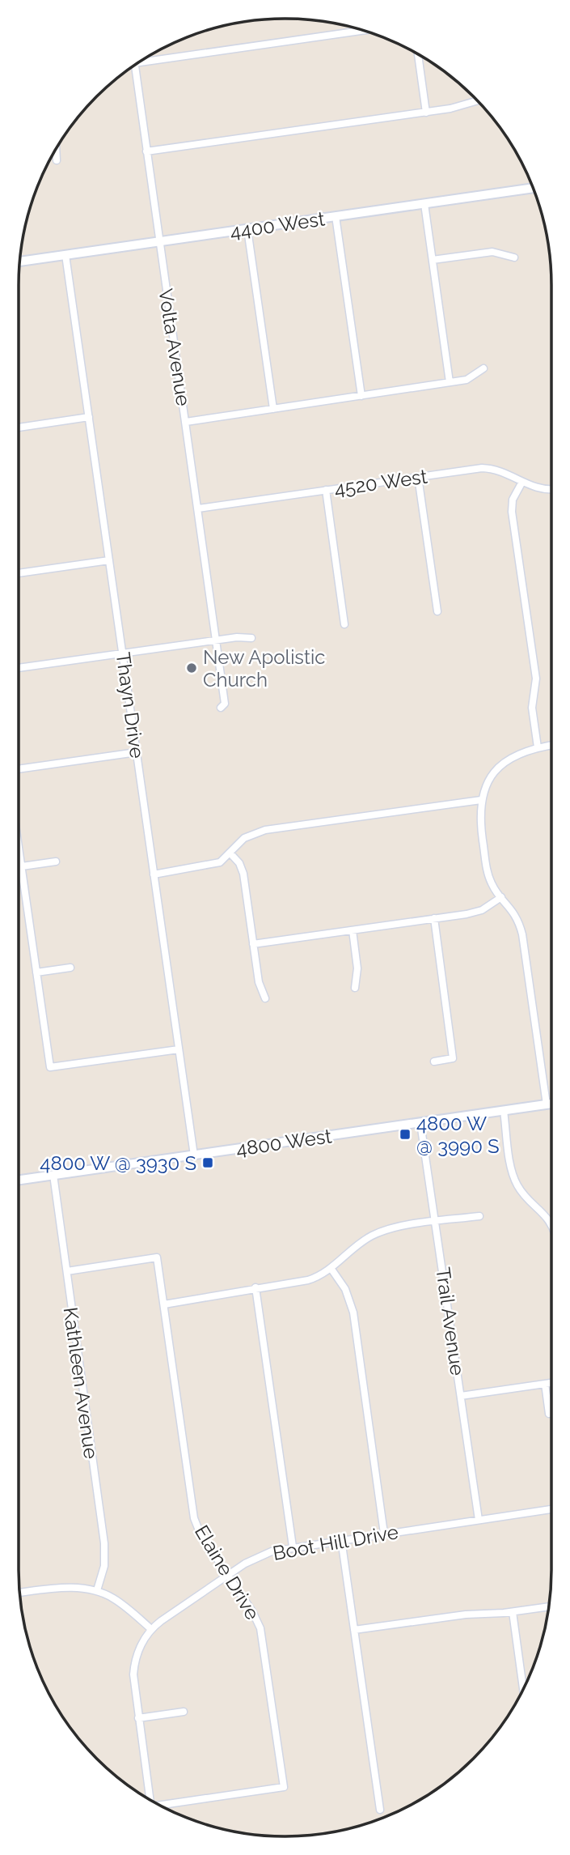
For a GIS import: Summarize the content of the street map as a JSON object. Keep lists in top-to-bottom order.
{
  "streets": {
    "main road": ["4400 West", "4800 West"],
    "street": [
      "Volta Avenue",
      "4520 West",
      "Thayn Drive",
      "Trail Avenue",
      "Kathleen Avenue",
      "Boot Hill Drive",
      "Elaine Drive"
    ]
  },
  "crossings": [
    ["4400 West", "Volta Avenue"],
    ["4400 West", "Thayn Drive"],
    ["Volta Avenue", "4520 West"],
    ["Thayn Drive", "4800 West"],
    ["4800 West", "Trail Avenue"],
    ["4800 West", "Kathleen Avenue"],
    ["Trail Avenue", "Boot Hill Drive"],
    ["Kathleen Avenue", "Elaine Drive"],
    ["Boot Hill Drive", "Elaine Drive"]
  ],
  "places": {
    "other": ["New Apolistic Church"],
    "transit": ["4800 W @ 3990 S", "4800 W @ 3930 S"]
  }
}
